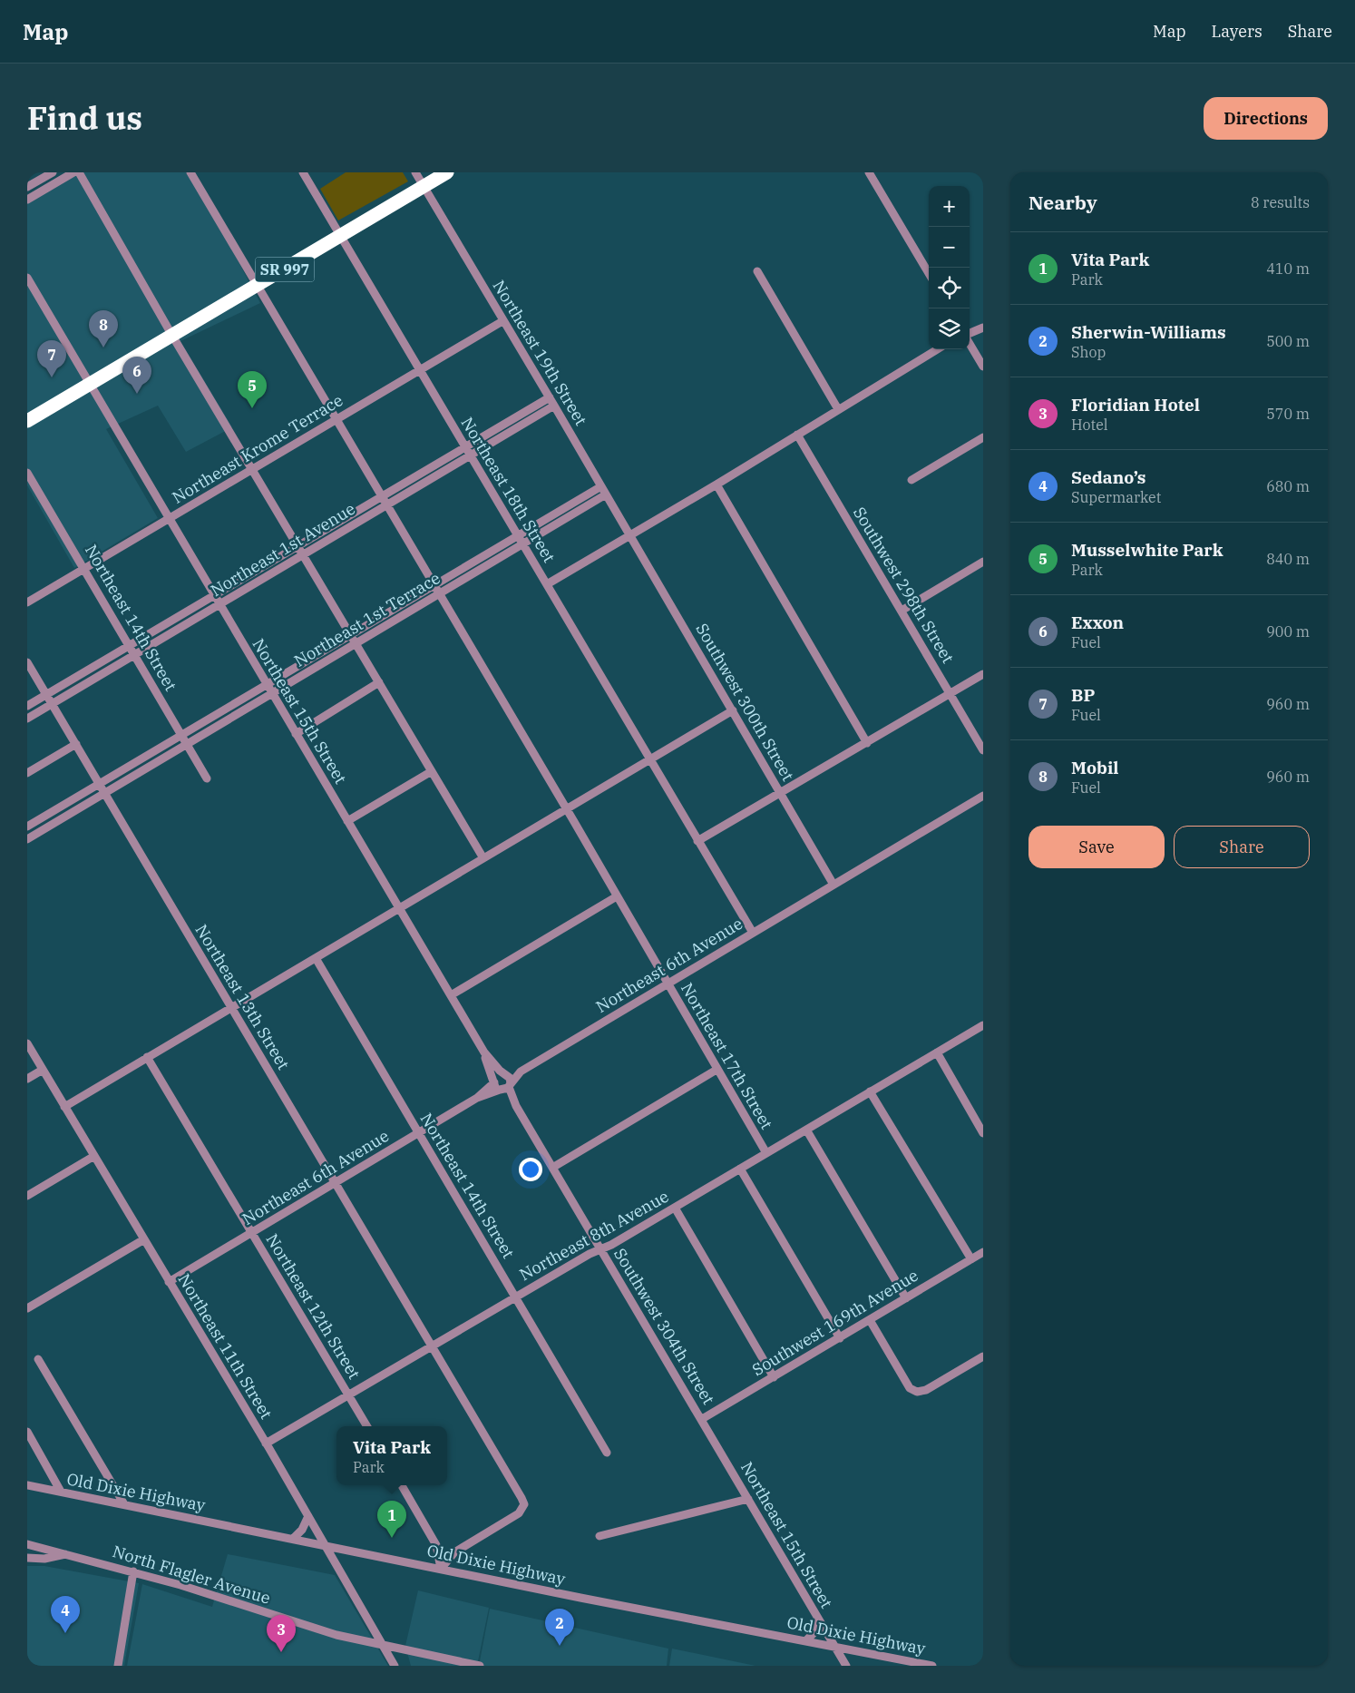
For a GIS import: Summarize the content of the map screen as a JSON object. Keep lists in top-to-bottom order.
{
  "streets": {
    "highway": ["SR 997"],
    "street": [
      "Northeast 19th Street",
      "Northeast Krome Terrace",
      "Northeast 18th Street",
      "Northeast 1st Avenue",
      "Southwest 298th Street",
      "Northeast 14th Street",
      "Northeast 1st Terrace",
      "Southwest 300th Street",
      "Northeast 15th Street",
      "Northeast 6th Avenue",
      "Northeast 13th Street",
      "Northeast 17th Street",
      "Northeast 8th Avenue",
      "Northeast 12th Street",
      "Southwest 169th Avenue",
      "Southwest 304th Street",
      "Northeast 11th Street",
      "Old Dixie Highway",
      "North Flagler Avenue"
    ]
  },
  "crossings": [
    ["SR 997", "Northeast 19th Street"],
    ["SR 997", "Northeast 18th Street"],
    ["SR 997", "Northeast 15th Street"],
    ["Northeast 19th Street", "Northeast Krome Terrace"],
    ["Northeast 19th Street", "Northeast 1st Avenue"],
    ["Northeast 19th Street", "Northeast 1st Terrace"],
    ["Northeast 19th Street", "Southwest 300th Street"],
    ["Northeast Krome Terrace", "Northeast 18th Street"],
    ["Northeast Krome Terrace", "Northeast 14th Street"],
    ["Northeast Krome Terrace", "Northeast 15th Street"],
    ["Northeast 18th Street", "Northeast 1st Avenue"],
    ["Northeast 18th Street", "Northeast 1st Terrace"],
    ["Northeast 18th Street", "Northeast 6th Avenue"],
    ["Northeast 1st Avenue", "Northeast 14th Street"],
    ["Northeast 1st Avenue", "Northeast 15th Street"],
    ["Northeast 1st Avenue", "Northeast 13th Street"],
    ["Northeast 14th Street", "Northeast 1st Terrace"],
    ["Northeast 14th Street", "Northeast 6th Avenue"],
    ["Northeast 14th Street", "Northeast 8th Avenue"],
    ["Northeast 1st Terrace", "Northeast 15th Street"],
    ["Northeast 1st Terrace", "Northeast 13th Street"],
    ["Northeast 1st Terrace", "Northeast 17th Street"],
    ["Southwest 300th Street", "Northeast 6th Avenue"],
    ["Northeast 15th Street", "Northeast 6th Avenue"],
    ["Northeast 15th Street", "Southwest 169th Avenue"],
    ["Northeast 15th Street", "Southwest 304th Street"],
    ["Northeast 15th Street", "Old Dixie Highway"],
    ["Northeast 6th Avenue", "Northeast 13th Street"],
    ["Northeast 6th Avenue", "Northeast 17th Street"],
    ["Northeast 6th Avenue", "Northeast 12th Street"],
    ["Northeast 6th Avenue", "Northeast 11th Street"],
    ["Northeast 13th Street", "Northeast 8th Avenue"],
    ["Northeast 13th Street", "Old Dixie Highway"],
    ["Northeast 17th Street", "Northeast 8th Avenue"],
    ["Northeast 8th Avenue", "Northeast 12th Street"],
    ["Northeast 8th Avenue", "Southwest 304th Street"],
    ["Northeast 8th Avenue", "Northeast 11th Street"],
    ["Southwest 169th Avenue", "Southwest 304th Street"],
    ["Northeast 11th Street", "Old Dixie Highway"],
    ["Northeast 11th Street", "North Flagler Avenue"]
  ],
  "page": {
    "header": "Map",
    "nav": ["Map", "Layers", "Share"],
    "title": "Find us",
    "buttons": [
      "Directions",
      ["Save", "Share"]
    ],
    "heading": ["Nearby", "8 results"],
    "map_buttons": ["+", "−"],
    "list": [
      {
        "mark": "1",
        "name": "Vita Park",
        "note": "Park",
        "value": "410 m"
      },
      {
        "mark": "2",
        "name": "Sherwin-Williams",
        "note": "Shop",
        "value": "500 m"
      },
      {
        "mark": "3",
        "name": "Floridian Hotel",
        "note": "Hotel",
        "value": "570 m"
      },
      {
        "mark": "4",
        "name": "Sedano’s",
        "note": "Supermarket",
        "value": "680 m"
      },
      {
        "mark": "5",
        "name": "Musselwhite Park",
        "note": "Park",
        "value": "840 m"
      },
      {
        "mark": "6",
        "name": "Exxon",
        "note": "Fuel",
        "value": "900 m"
      },
      {
        "mark": "7",
        "name": "BP",
        "note": "Fuel",
        "value": "960 m"
      },
      {
        "mark": "8",
        "name": "Mobil",
        "note": "Fuel",
        "value": "960 m"
      }
    ],
    "pins": [
      "8",
      "7",
      "6",
      "5",
      "1",
      "4",
      "2",
      "3"
    ],
    "popup": ["Vita Park", "Park"]
  }
}
